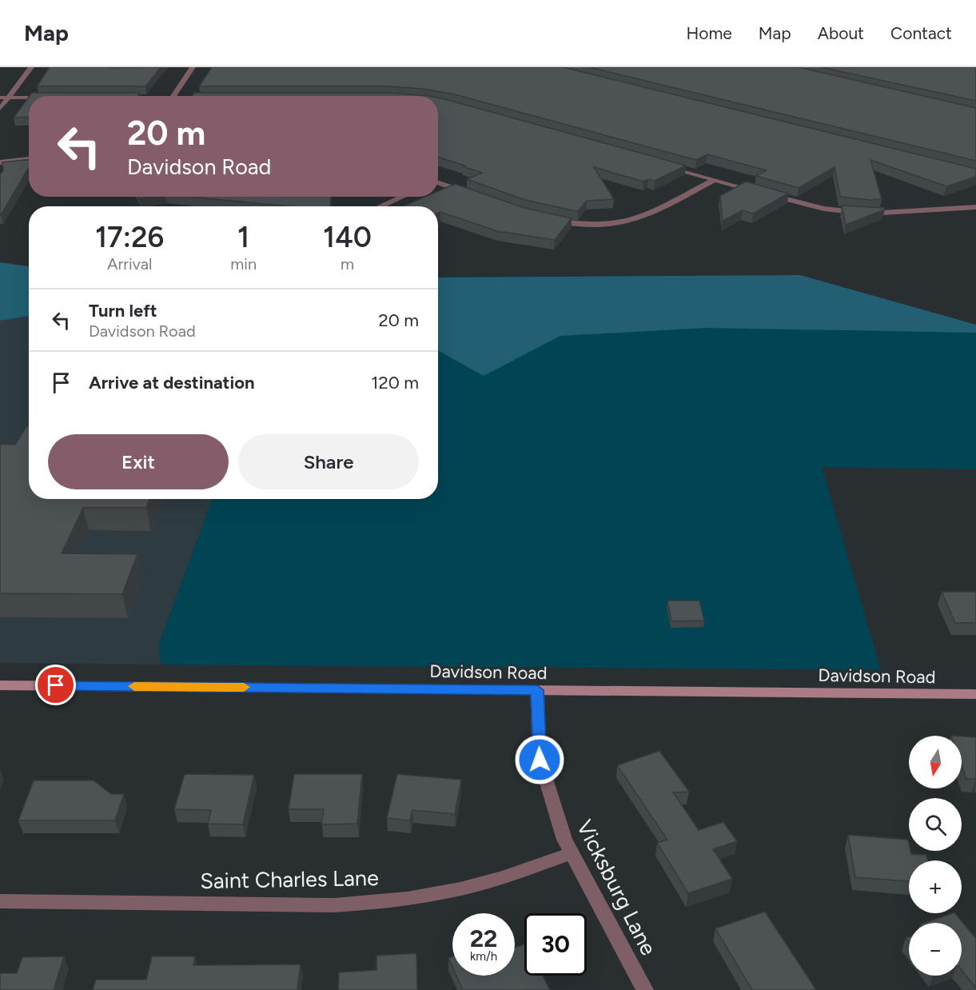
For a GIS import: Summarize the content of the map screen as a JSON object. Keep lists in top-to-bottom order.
{
  "streets": {
    "main road": ["Davidson Road"],
    "street": ["Saint Charles Lane", "Vicksburg Lane"]
  },
  "crossings": [
    ["Davidson Road", "Vicksburg Lane"],
    ["Saint Charles Lane", "Vicksburg Lane"]
  ],
  "north": "bottom",
  "page": {
    "header": "Map",
    "nav": [
      "Home",
      "Map",
      "About",
      "Contact"
    ],
    "turn": ["20 m", "Davidson Road"],
    "eta": [
      "17:26",
      "Arrival",
      "1",
      "min",
      "140",
      "m"
    ],
    "list": [
      {
        "name": "Turn left",
        "note": "Davidson Road",
        "value": "20 m"
      },
      {
        "name": "Arrive at destination",
        "value": "120 m"
      }
    ],
    "buttons": ["Exit", "Share"],
    "map_buttons": ["+", "−"],
    "speed": "22 km/h",
    "limit": "30"
  }
}
